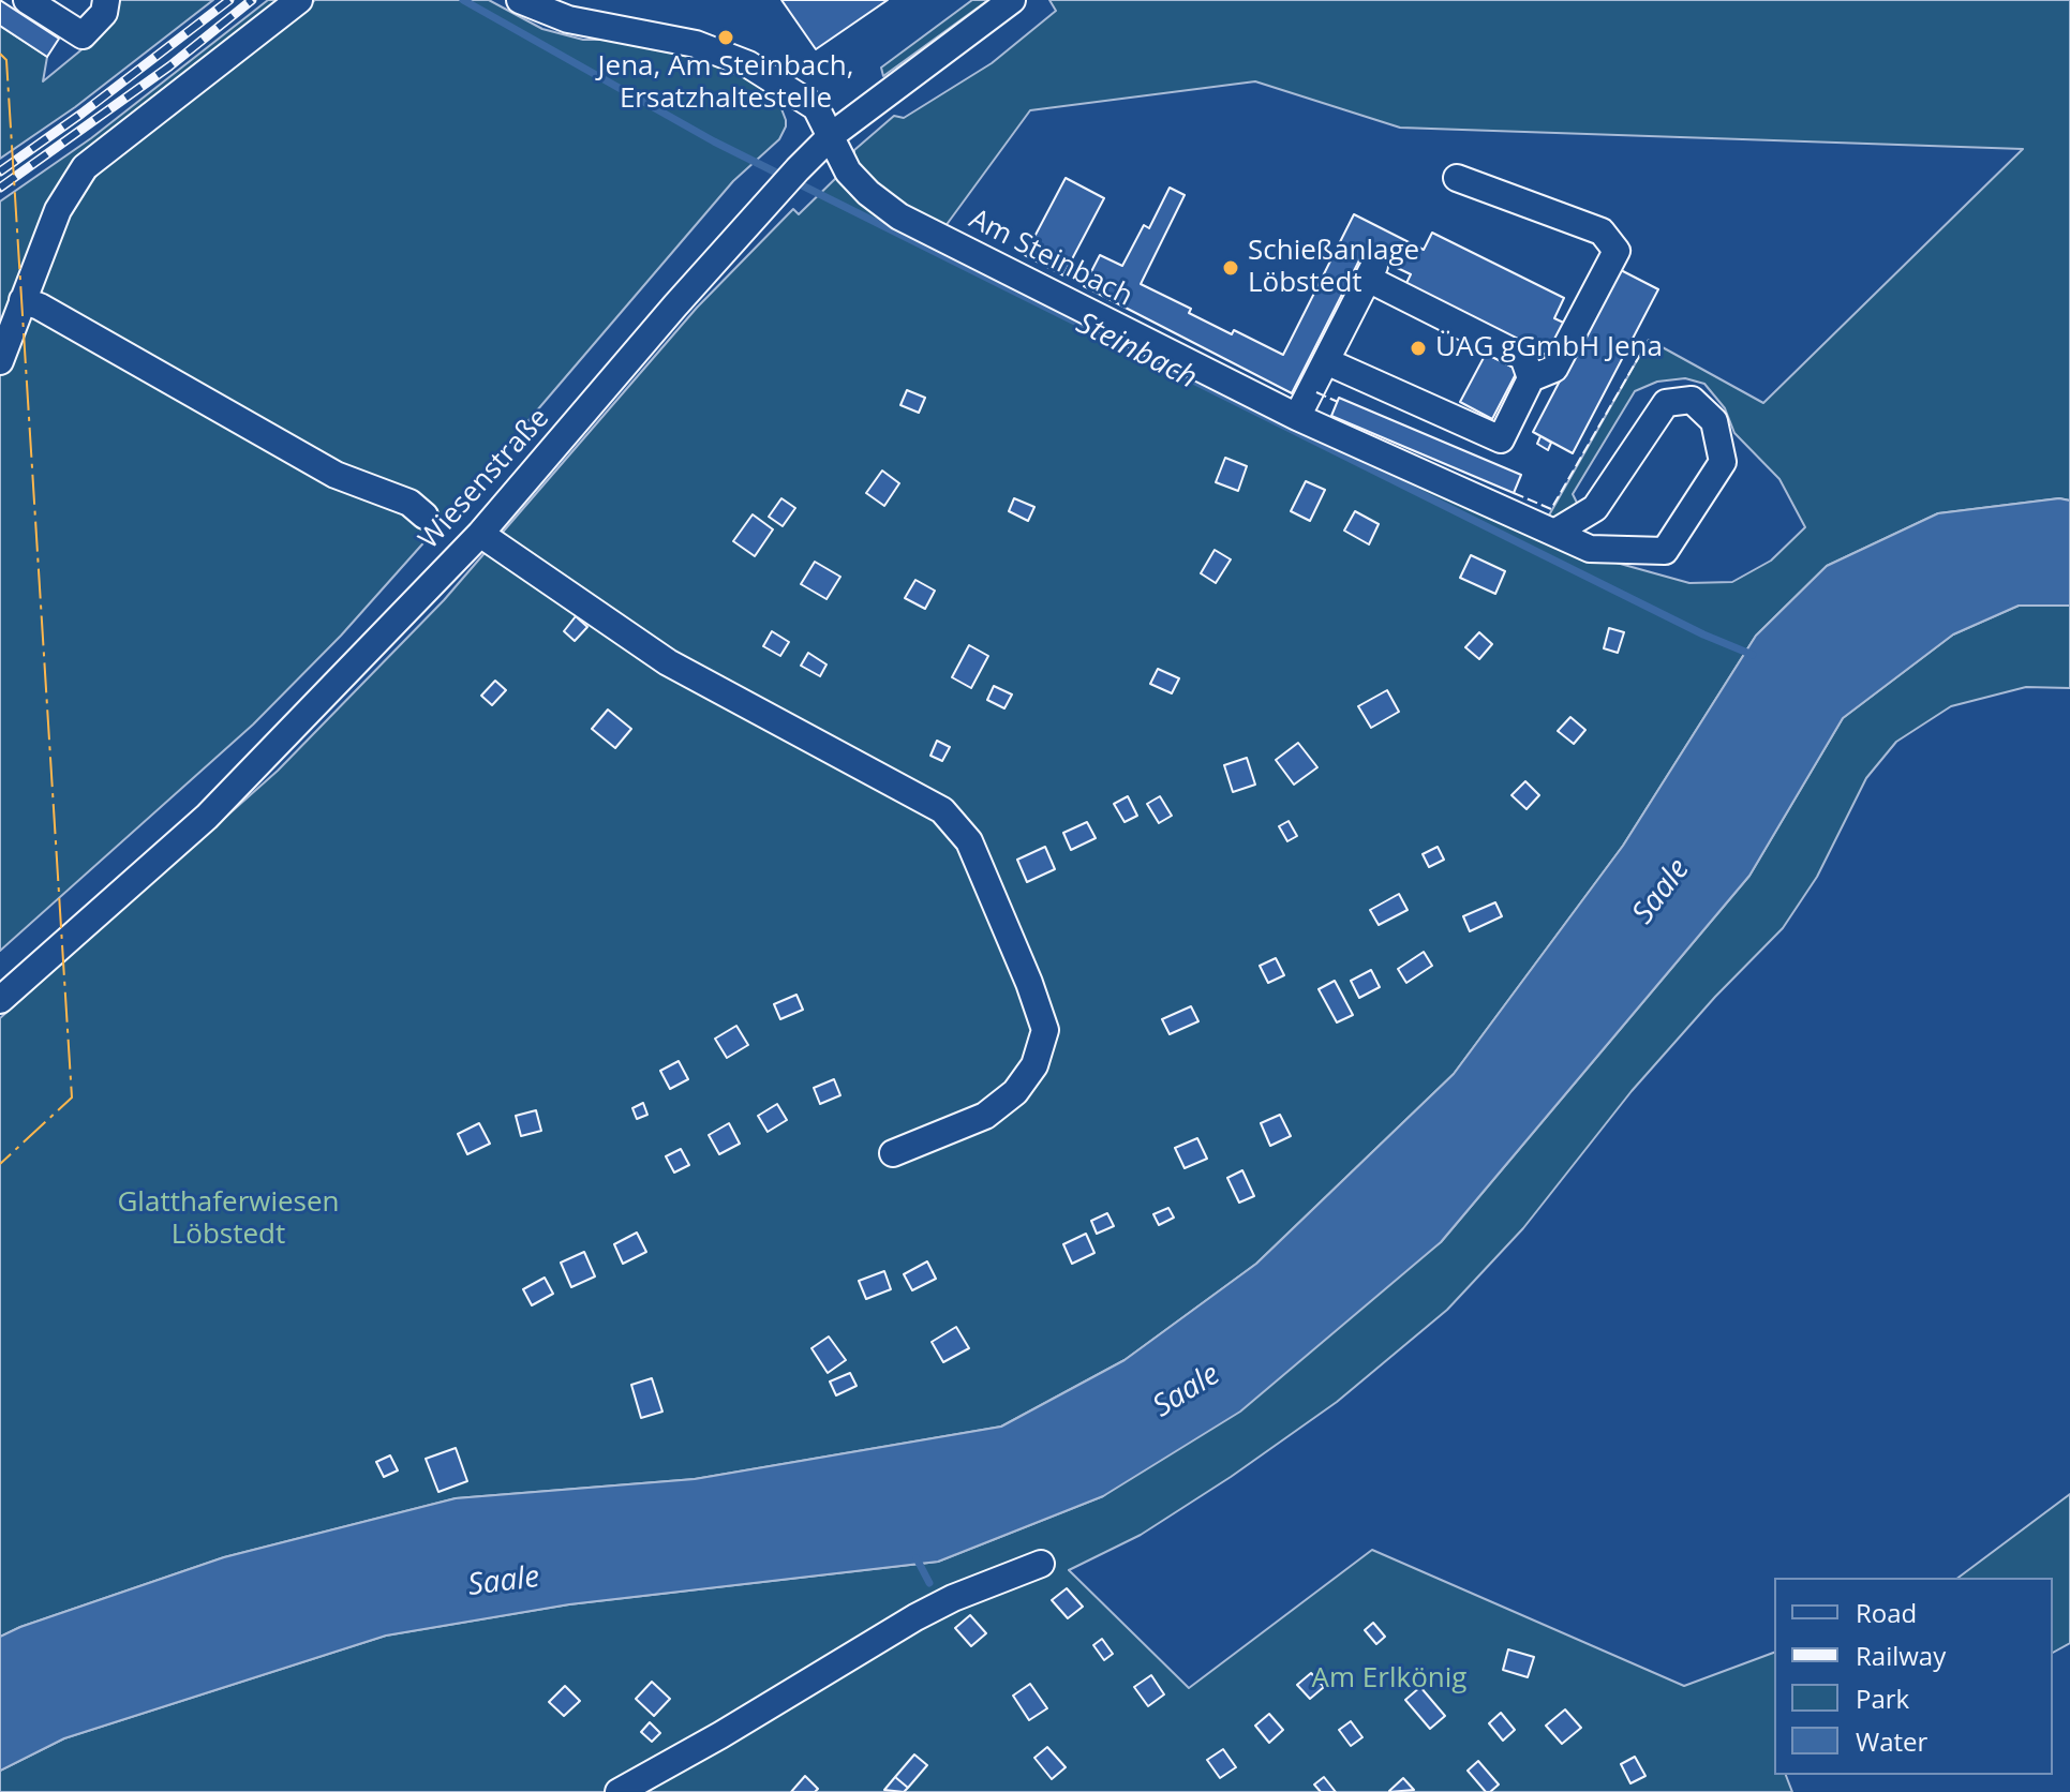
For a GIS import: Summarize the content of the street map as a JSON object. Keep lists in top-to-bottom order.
{
  "streets": {
    "street": ["Am Steinbach", "Wiesenstraße"]
  },
  "crossings": [
    ["Am Steinbach", "Wiesenstraße"]
  ],
  "water": ["Steinbach", "Saale"],
  "parks": ["Glatthaferwiesen Löbstedt", "Am Erlkönig"],
  "places": ["Jena, Am Steinbach, Ersatzhaltestelle", "Schießanlage Löbstedt", "ÜAG gGmbH Jena"],
  "legend": [
    "Road",
    "Railway",
    "Park",
    "Water"
  ]
}
